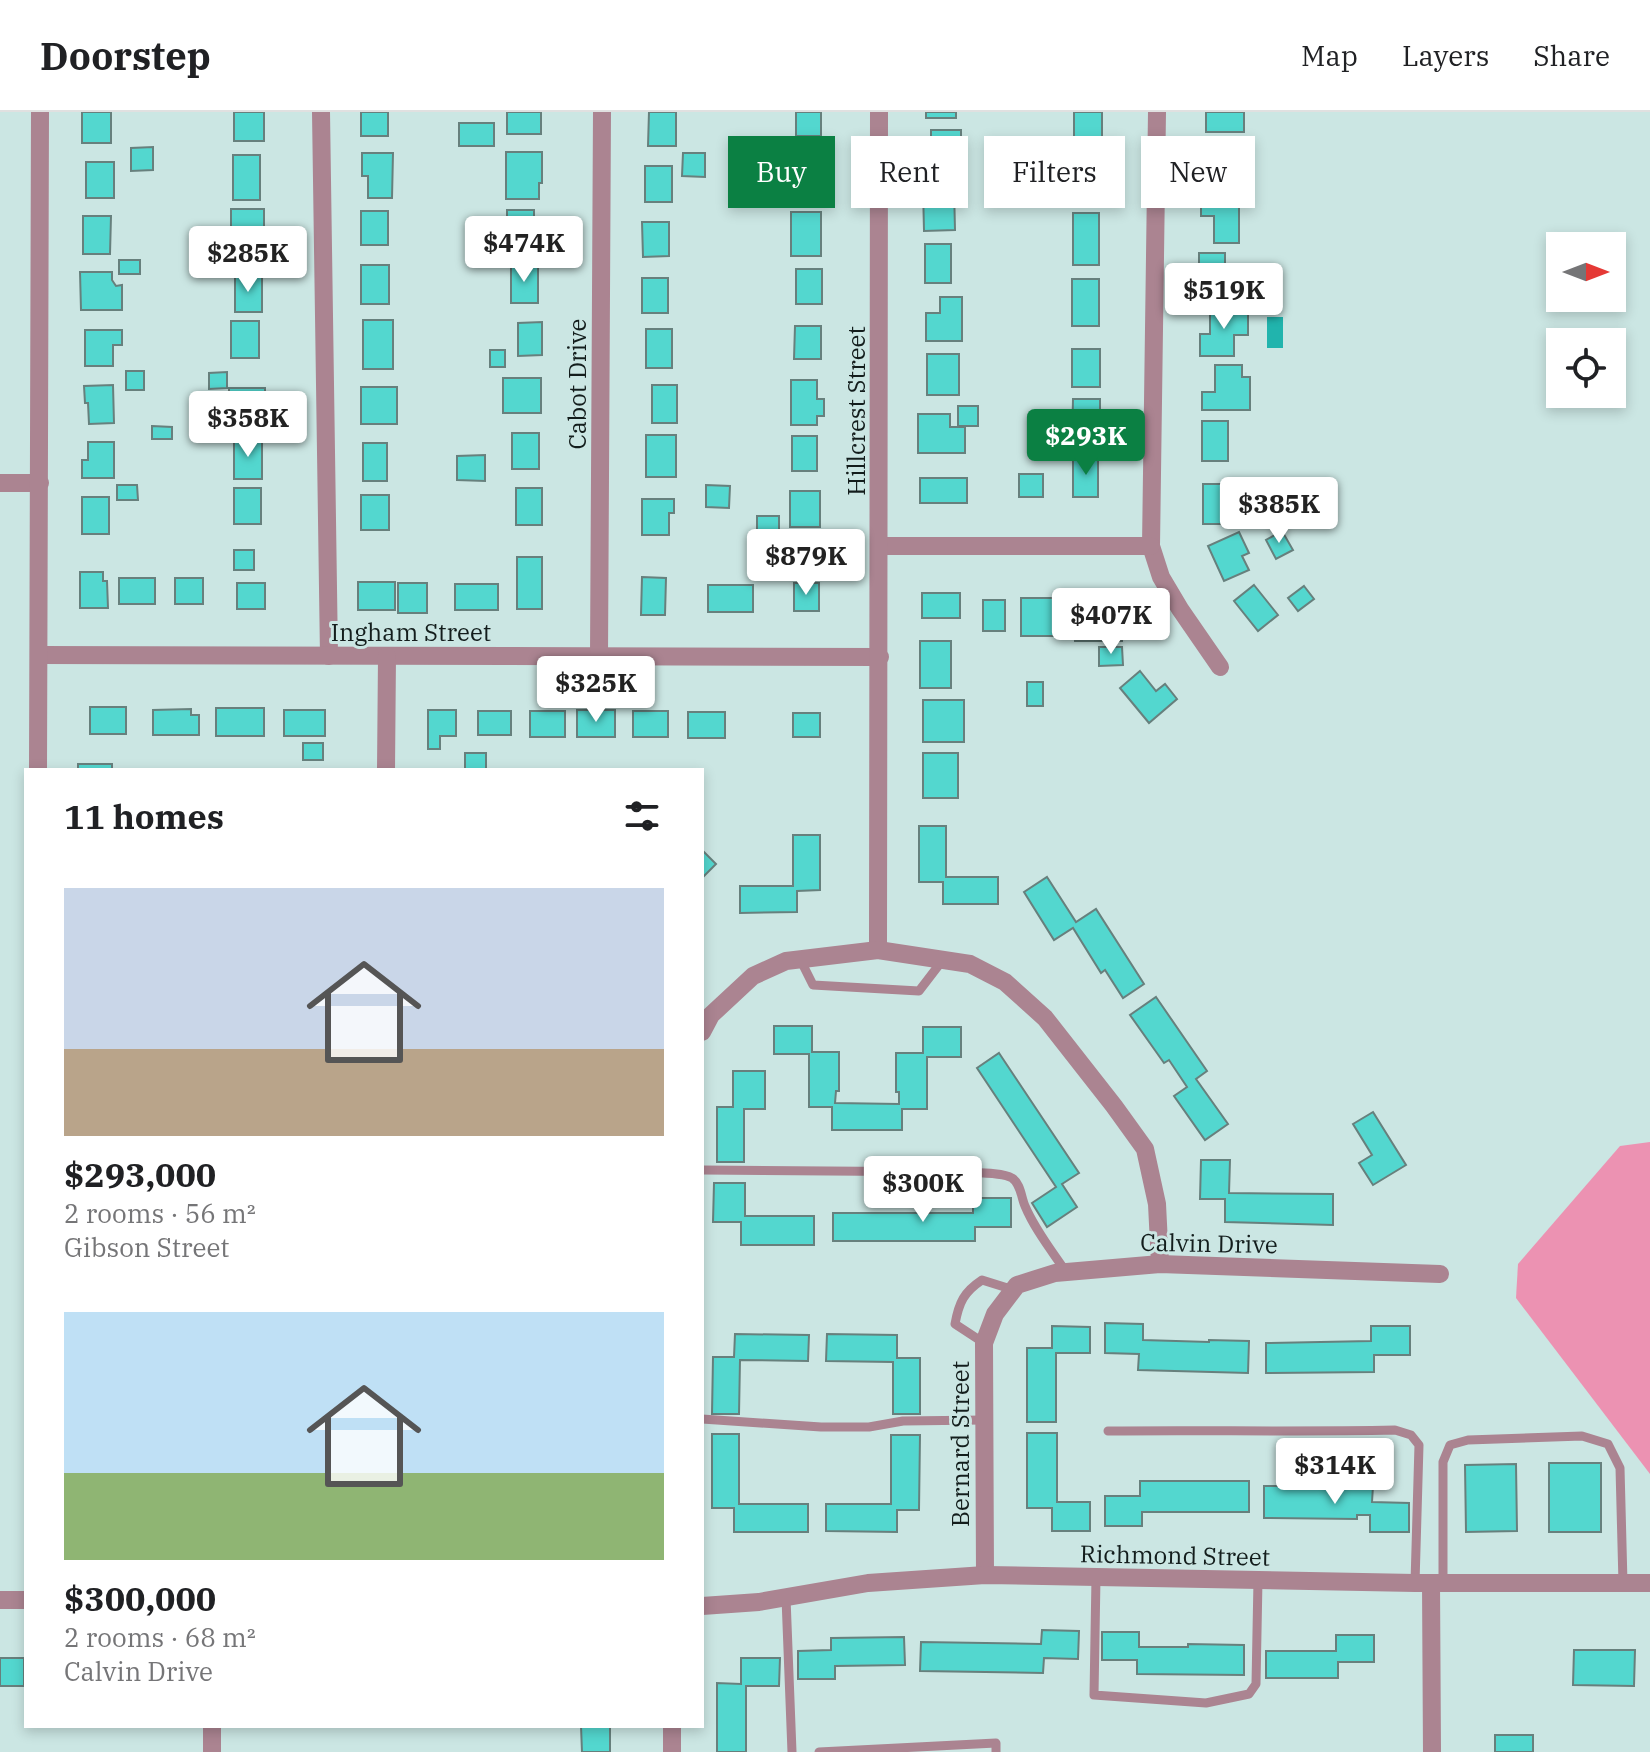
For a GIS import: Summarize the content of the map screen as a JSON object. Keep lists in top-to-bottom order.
{
  "streets": {
    "street": [
      "Cabot Drive",
      "Hillcrest Street",
      "Ingham Street",
      "Calvin Drive",
      "Bernard Street",
      "Richmond Street"
    ]
  },
  "crossings": [
    ["Cabot Drive", "Ingham Street"],
    ["Hillcrest Street", "Ingham Street"],
    ["Calvin Drive", "Bernard Street"],
    ["Bernard Street", "Richmond Street"]
  ],
  "north": "right",
  "page": {
    "header": "Doorstep",
    "nav": ["Map", "Layers", "Share"],
    "chip": [
      "Buy",
      "Rent",
      "Filters",
      "New"
    ],
    "price": [
      "$474K",
      "$285K",
      "$519K",
      "$358K",
      "$293K",
      "$385K",
      "$879K",
      "$407K",
      "$325K",
      "$300K",
      "$314K"
    ],
    "heading": "11 homes",
    "list": [
      {
        "name": "$293,000",
        "note": "2 rooms · 56 m² · Gibson Street"
      },
      {
        "name": "$300,000",
        "note": "2 rooms · 68 m² · Calvin Drive"
      }
    ]
  }
}
